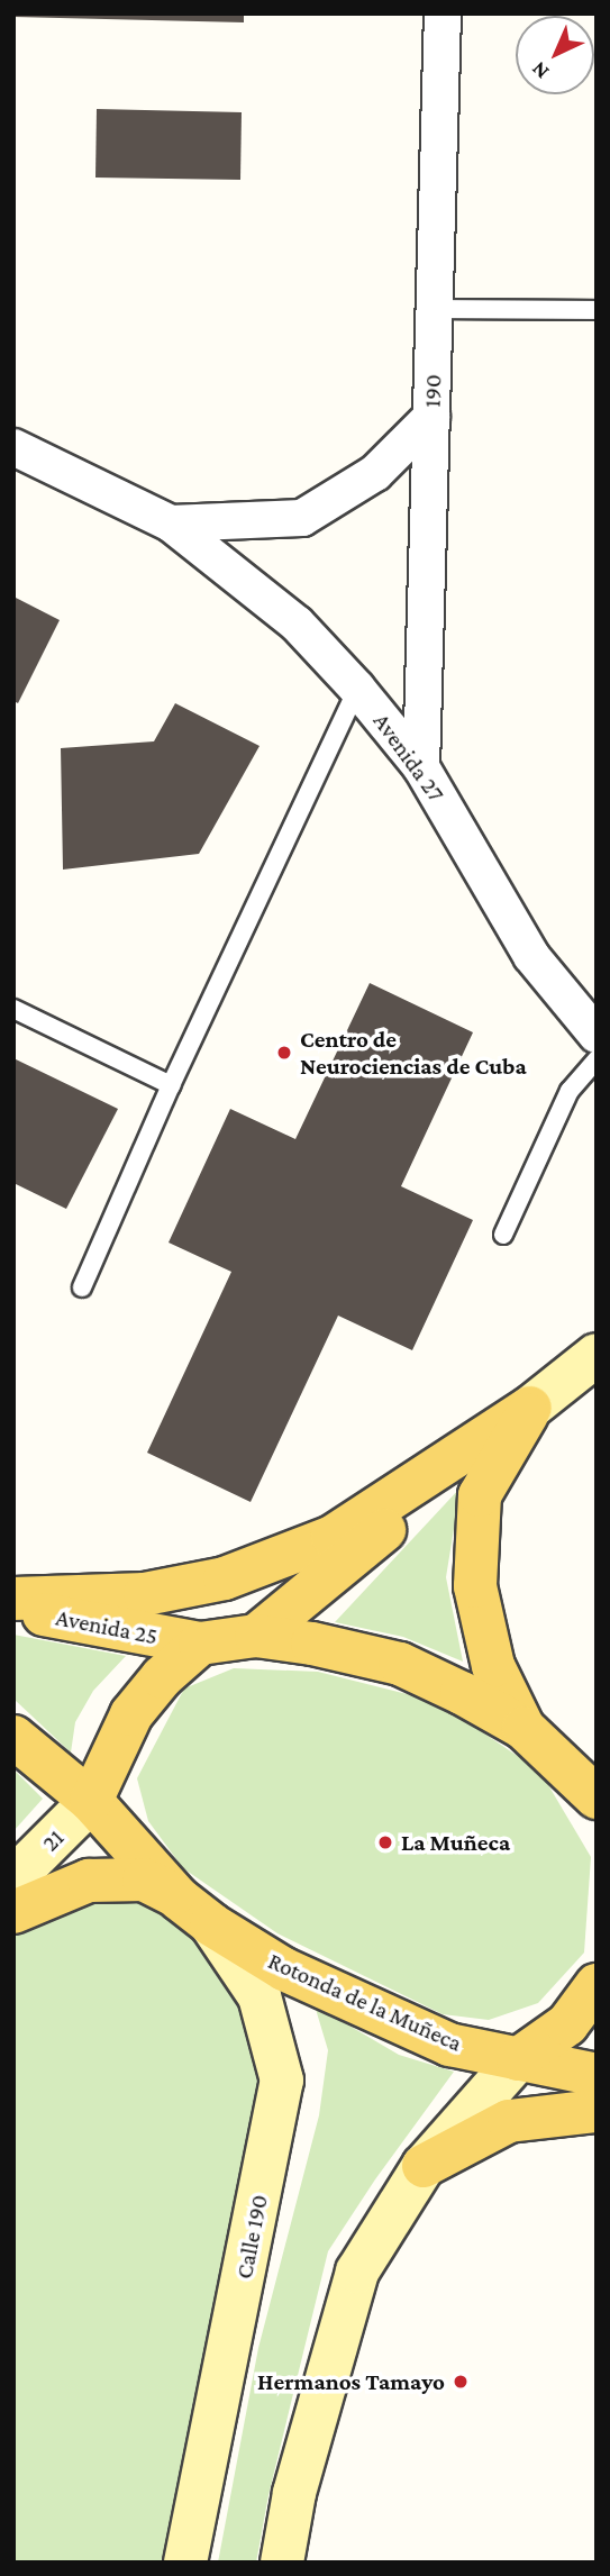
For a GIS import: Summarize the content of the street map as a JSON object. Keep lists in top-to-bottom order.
{
  "streets": {
    "main road": [
      "Avenida 25",
      "21",
      "Rotonda de la Muñeca",
      "Calle 190"
    ],
    "street": ["190", "Avenida 27"]
  },
  "crossings": [
    ["190", "Avenida 27"],
    ["21", "Rotonda de la Muñeca"],
    ["Rotonda de la Muñeca", "Calle 190"]
  ],
  "places": ["Centro de Neurociencias de Cuba", "La Muñeca", "Hermanos Tamayo"],
  "north": "bottom left"
}
